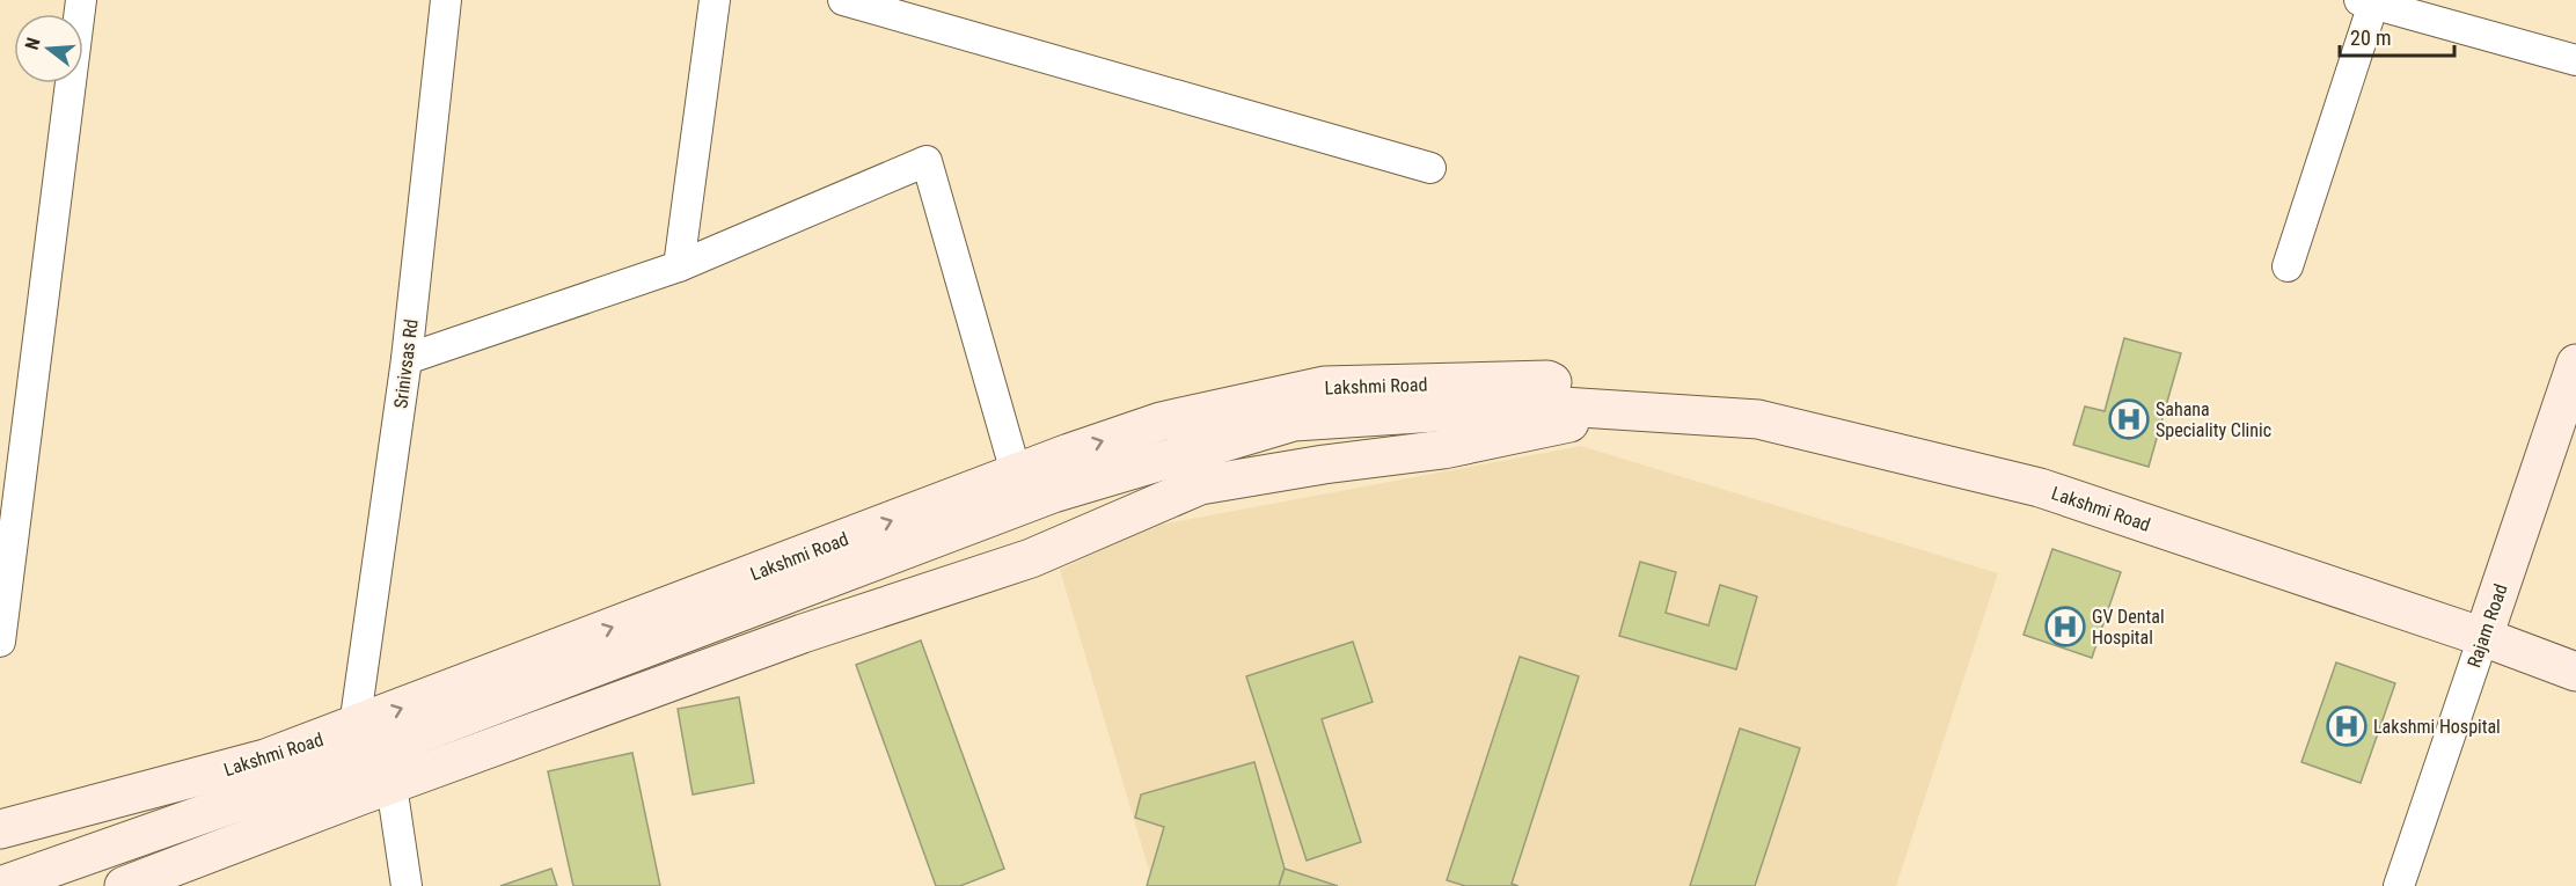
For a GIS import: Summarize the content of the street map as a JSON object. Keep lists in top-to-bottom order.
{
  "streets": {
    "street": ["Srinivsas Rd", "Lakshmi Road", "Rajam Road"]
  },
  "crossings": [
    ["Srinivsas Rd", "Lakshmi Road"],
    ["Lakshmi Road", "Rajam Road"]
  ],
  "places": {
    "hospital": ["Sahana Speciality Clinic", "GV Dental Hospital", "Lakshmi Hospital"]
  },
  "scale_bar": "20 m",
  "north": "left"
}
